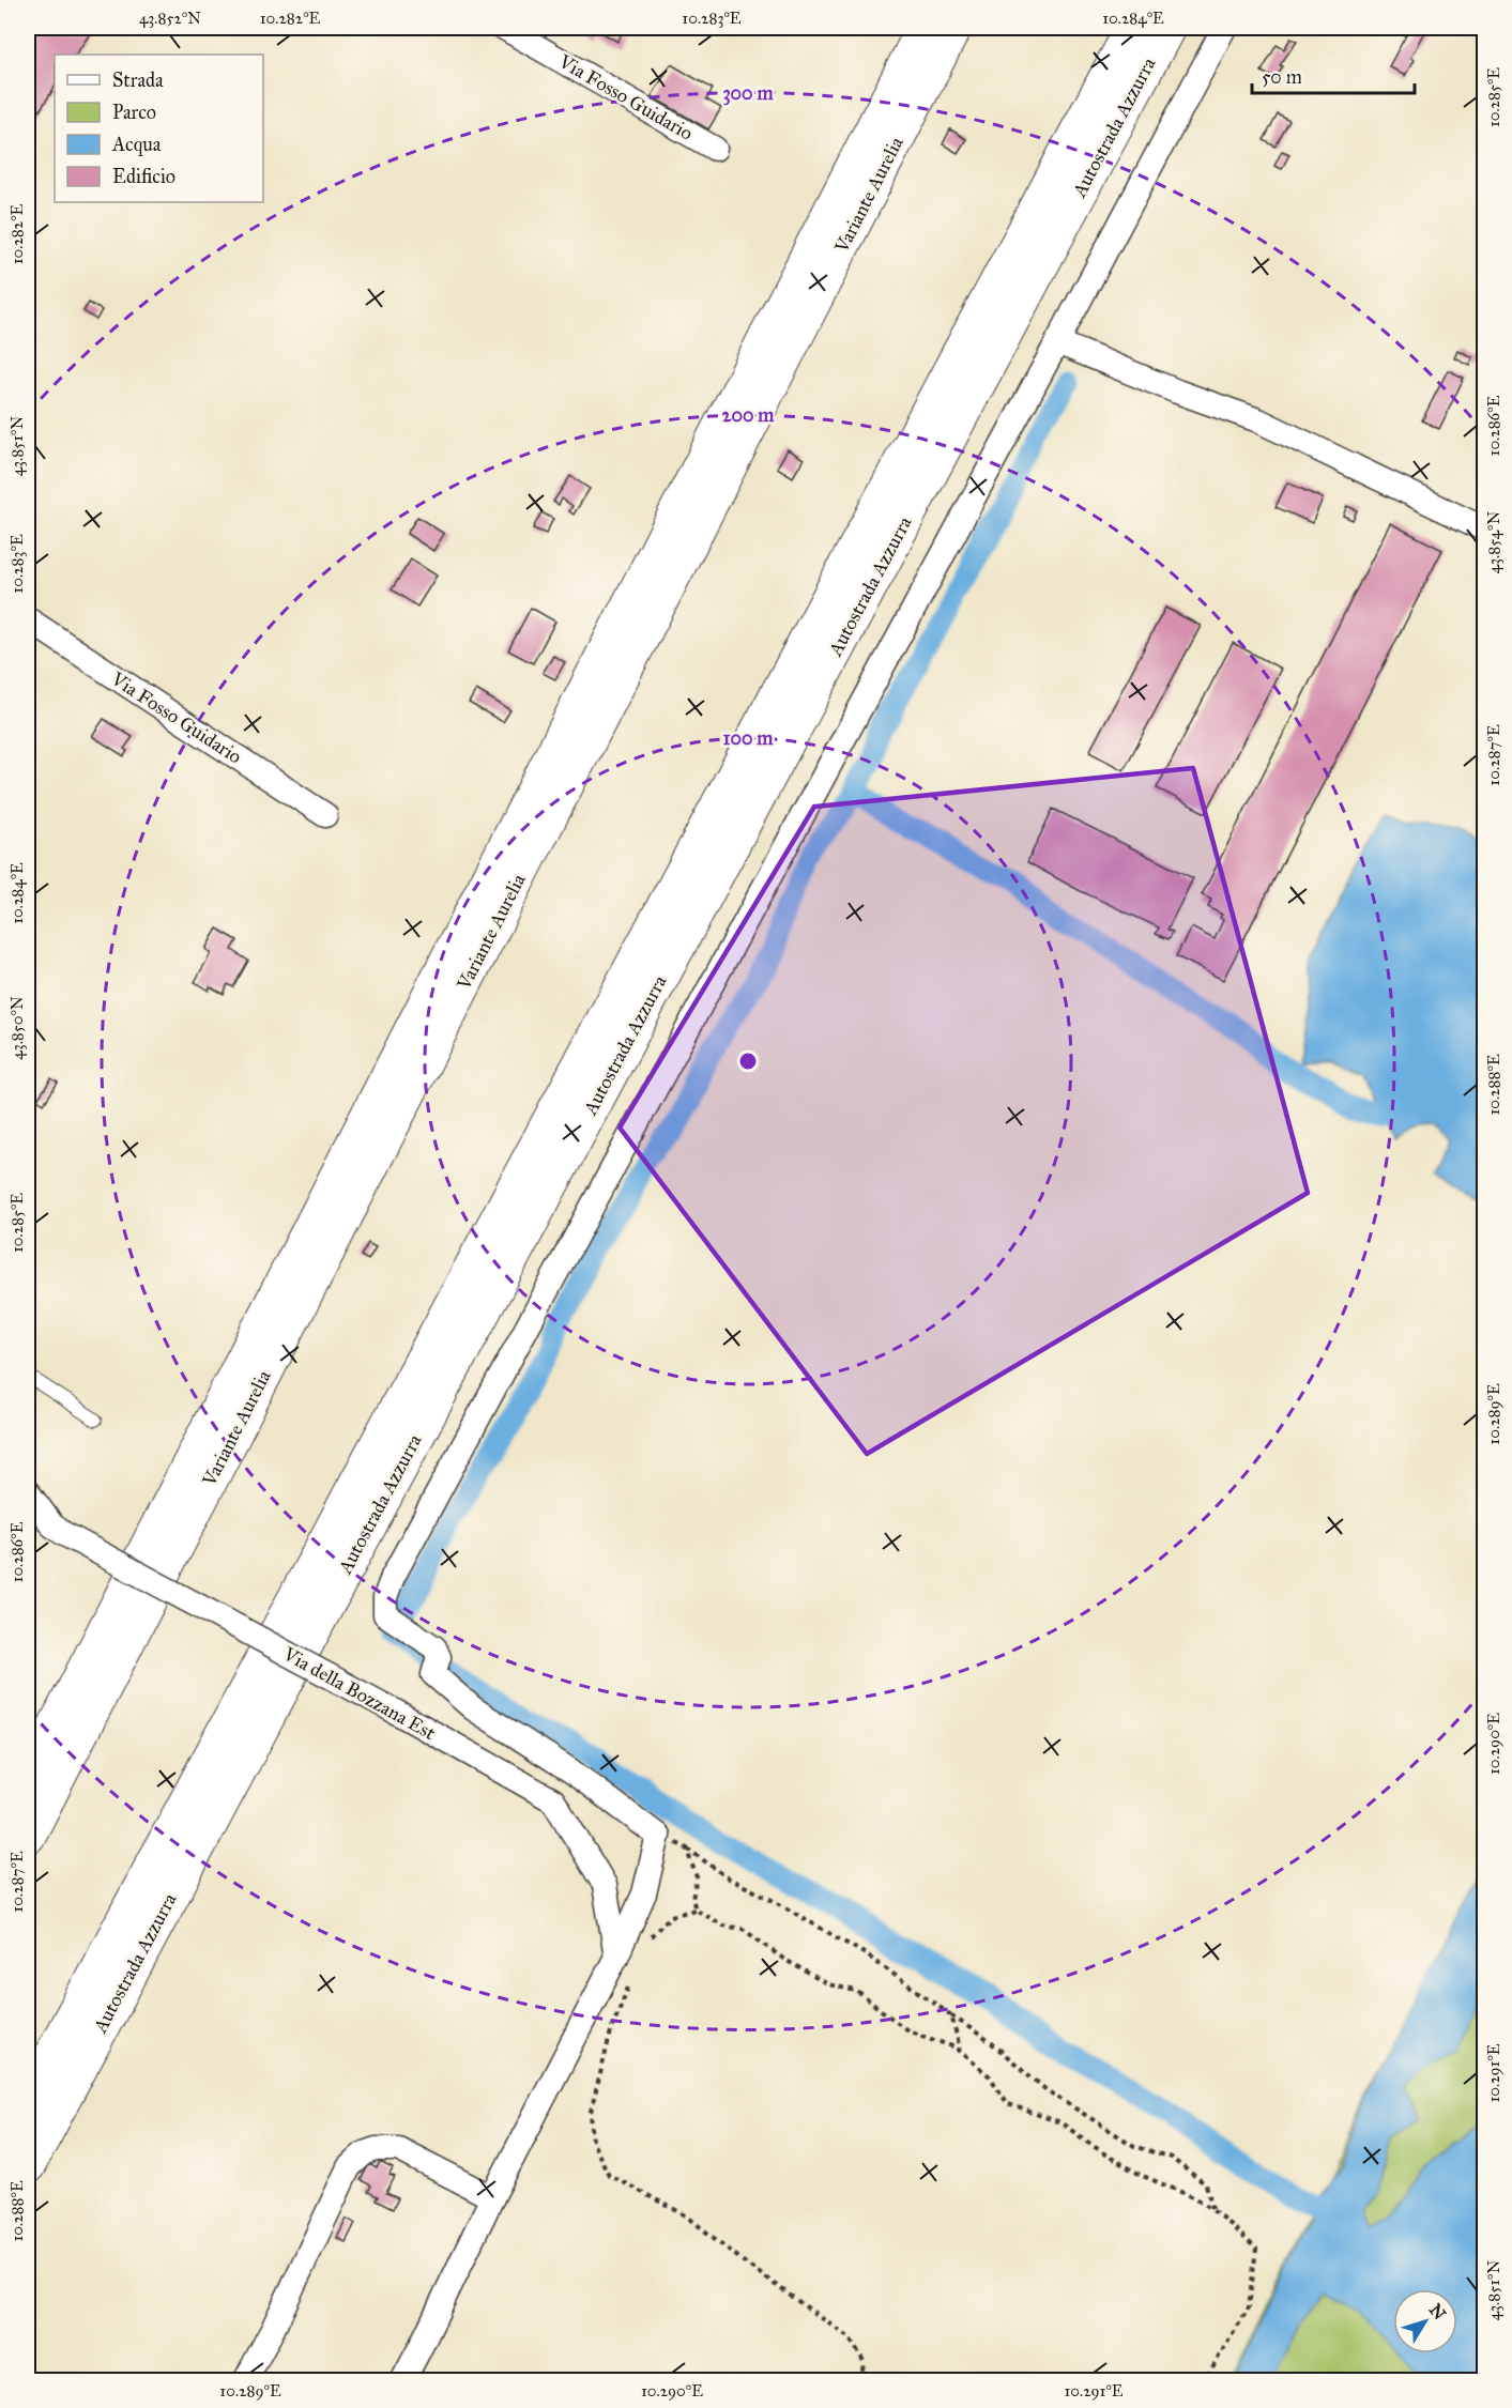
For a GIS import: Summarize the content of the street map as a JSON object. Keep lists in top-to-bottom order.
{
  "streets": {
    "highway": ["Autostrada Azzurra", "Variante Aurelia"],
    "street": ["Via Fosso Guidario", "Via della Bozzana Est"]
  },
  "legend": [
    "Strada",
    "Parco",
    "Acqua",
    "Edificio"
  ],
  "scale_bar": "50 m",
  "north": "top right",
  "coordinates": [
    "43.852°N",
    "10.282°E",
    "10.283°E",
    "10.284°E",
    "10.285°E",
    "10.286°E",
    "43.851°N",
    "43.854°N",
    "10.287°E",
    "43.850°N",
    "10.288°E",
    "10.289°E",
    "10.290°E",
    "10.291°E"
  ],
  "rings": ["300 m", "200 m", "100 m"]
}
